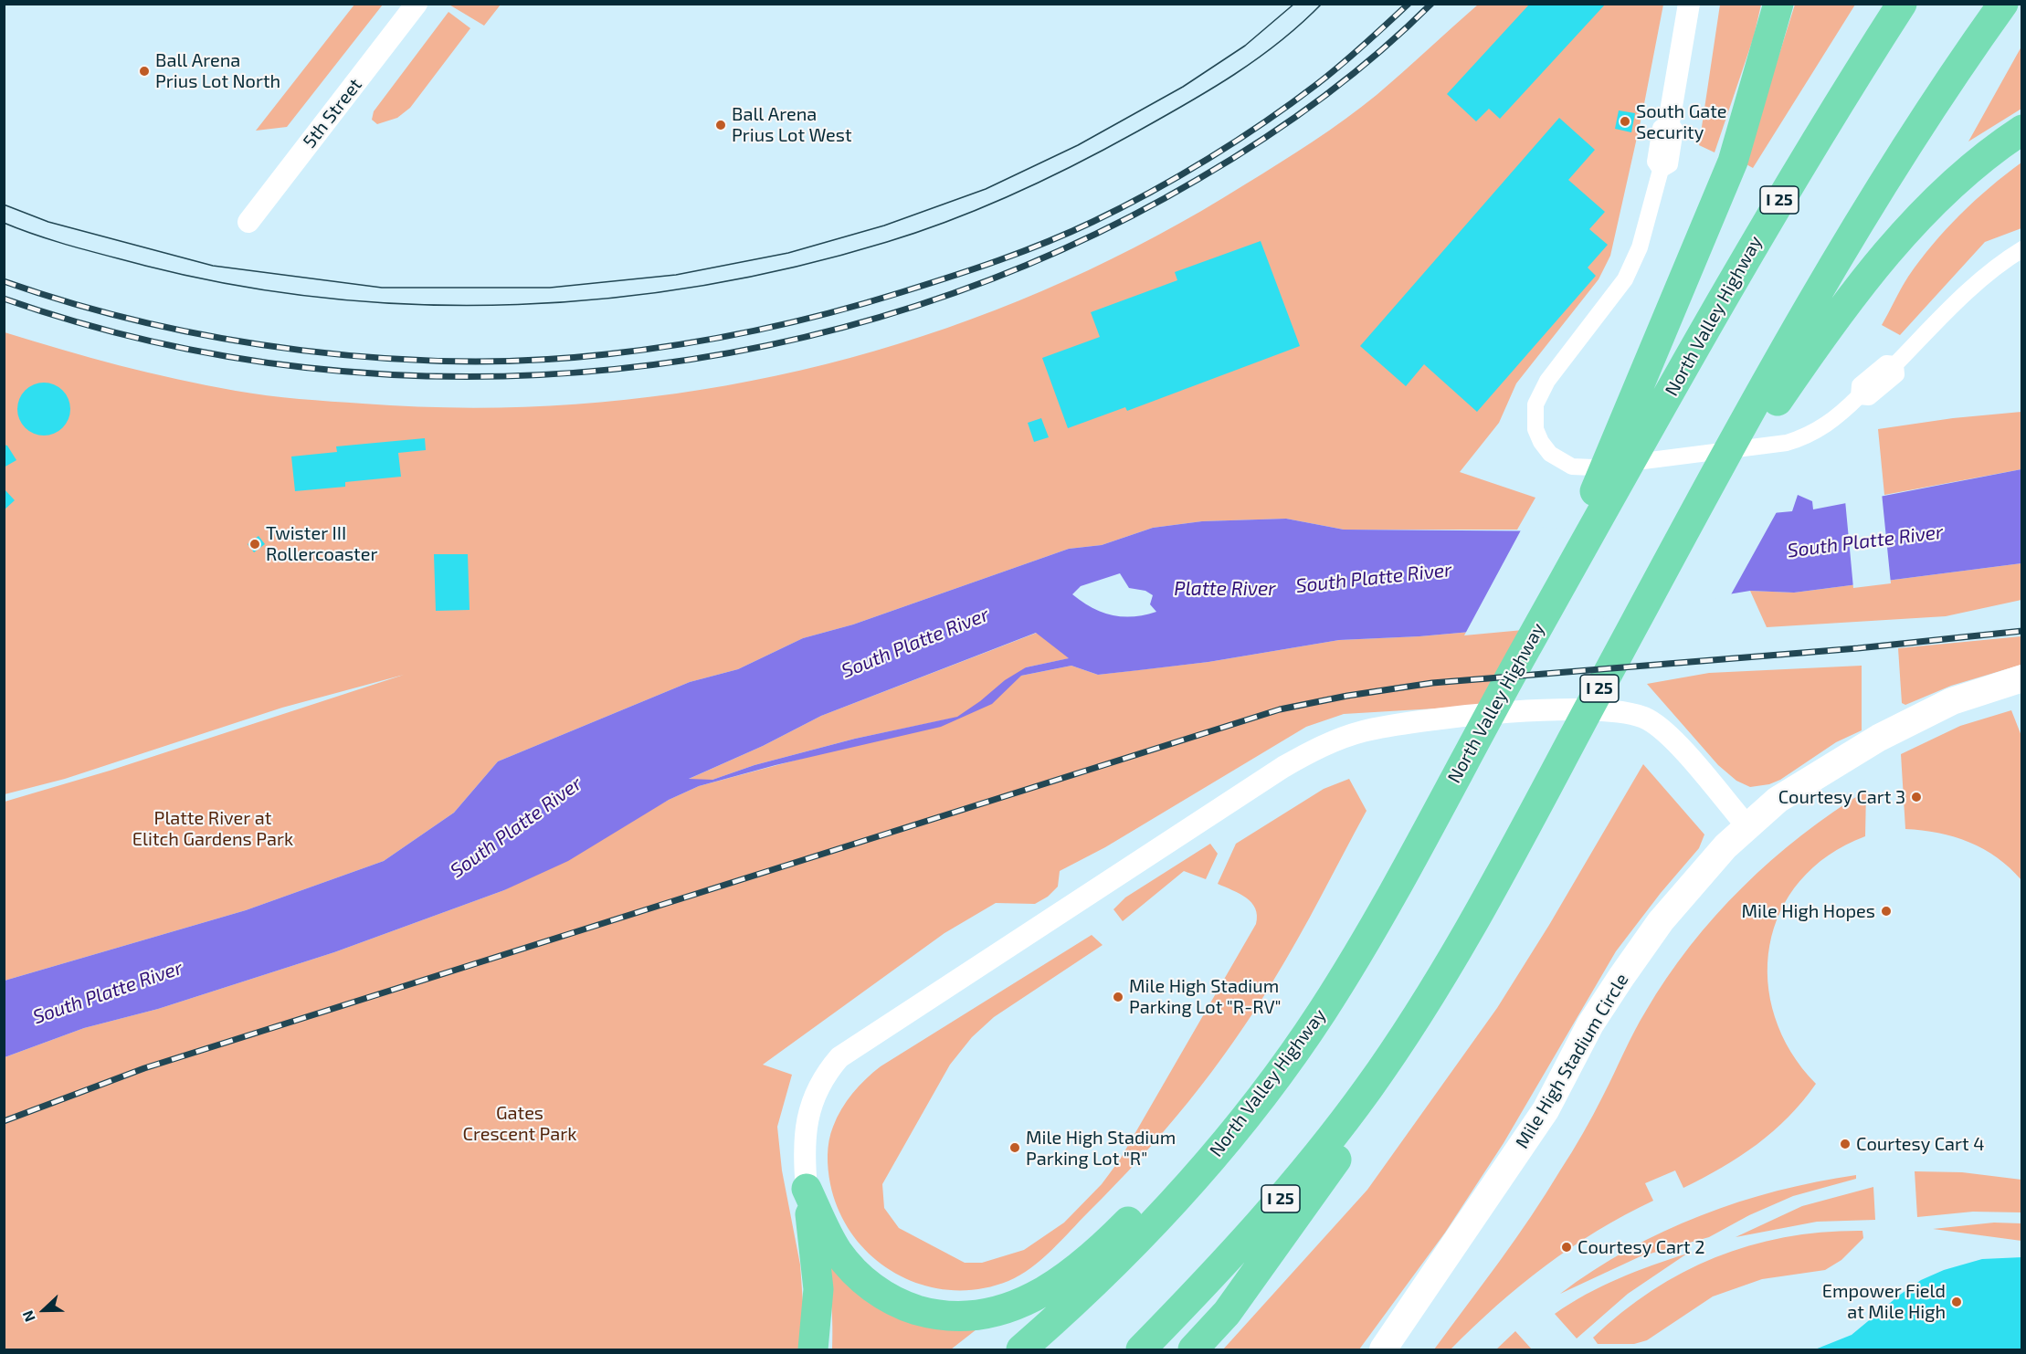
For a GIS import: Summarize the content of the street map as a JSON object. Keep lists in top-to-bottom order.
{
  "streets": {
    "highway": ["I 25", "North Valley Highway"],
    "street": ["5th Street", "Mile High Stadium Circle"]
  },
  "water": ["South Platte River", "Platte River"],
  "parks": ["Platte River at Elitch Gardens Park", "Gates Crescent Park"],
  "places": [
    "Ball Arena Prius Lot North",
    "South Gate Security",
    "Ball Arena Prius Lot West",
    "Twister III Rollercoaster",
    "Courtesy Cart 3",
    "Mile High Hopes",
    "Mile High Stadium Parking Lot \"R-RV\"",
    "Courtesy Cart 4",
    "Mile High Stadium Parking Lot \"R\"",
    "Courtesy Cart 2",
    "Empower Field at Mile High"
  ],
  "north": "left"
}
